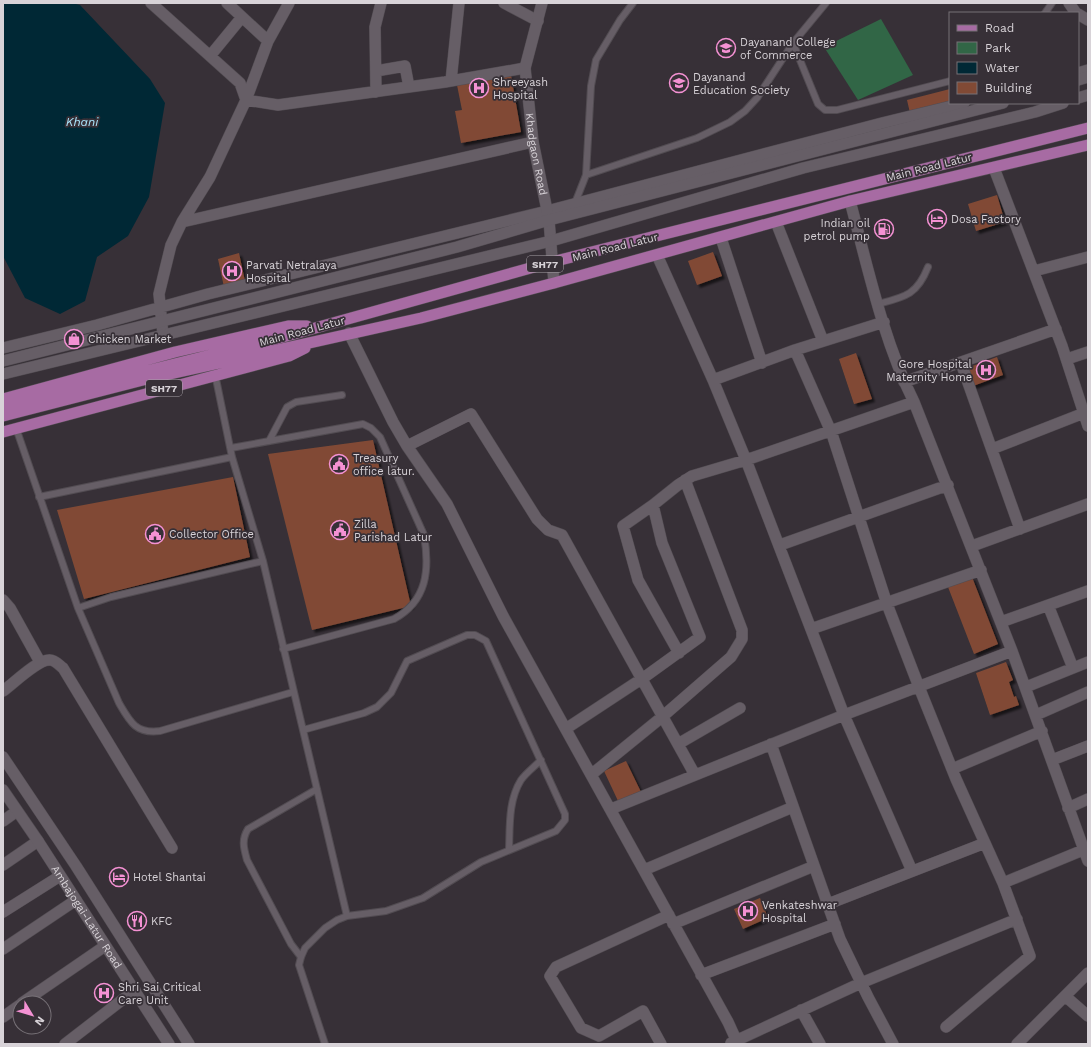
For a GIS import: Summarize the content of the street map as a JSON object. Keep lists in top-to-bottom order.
{
  "streets": {
    "main road": ["Main Road Latur", "SH77"],
    "street": ["Khadgaon Road", "Ambajogai-Latur Road"]
  },
  "crossings": [
    ["Khadgaon Road", "Main Road Latur"],
    ["Main Road Latur", "SH77"]
  ],
  "water": ["Khani"],
  "places": {
    "school or university": ["Dayanand College of Commerce", "Dayanand Education Society"],
    "hospital": [
      "Shreeyash Hospital",
      "Parvati Netralaya Hospital",
      "Gore Hospital Maternity Home",
      "Venkateshwar Hospital",
      "Shri Sai Critical Care Unit"
    ],
    "hotel": ["Dosa Factory", "Hotel Shantai"],
    "fuel station": ["Indian oil petrol pump"],
    "shop": ["Chicken Market"],
    "public building": ["Treasury office latur.", "Zilla Parishad Latur", "Collector Office"],
    "restaurant": ["KFC"]
  },
  "legend": [
    "Road",
    "Park",
    "Water",
    "Building"
  ],
  "north": "bottom right"
}
